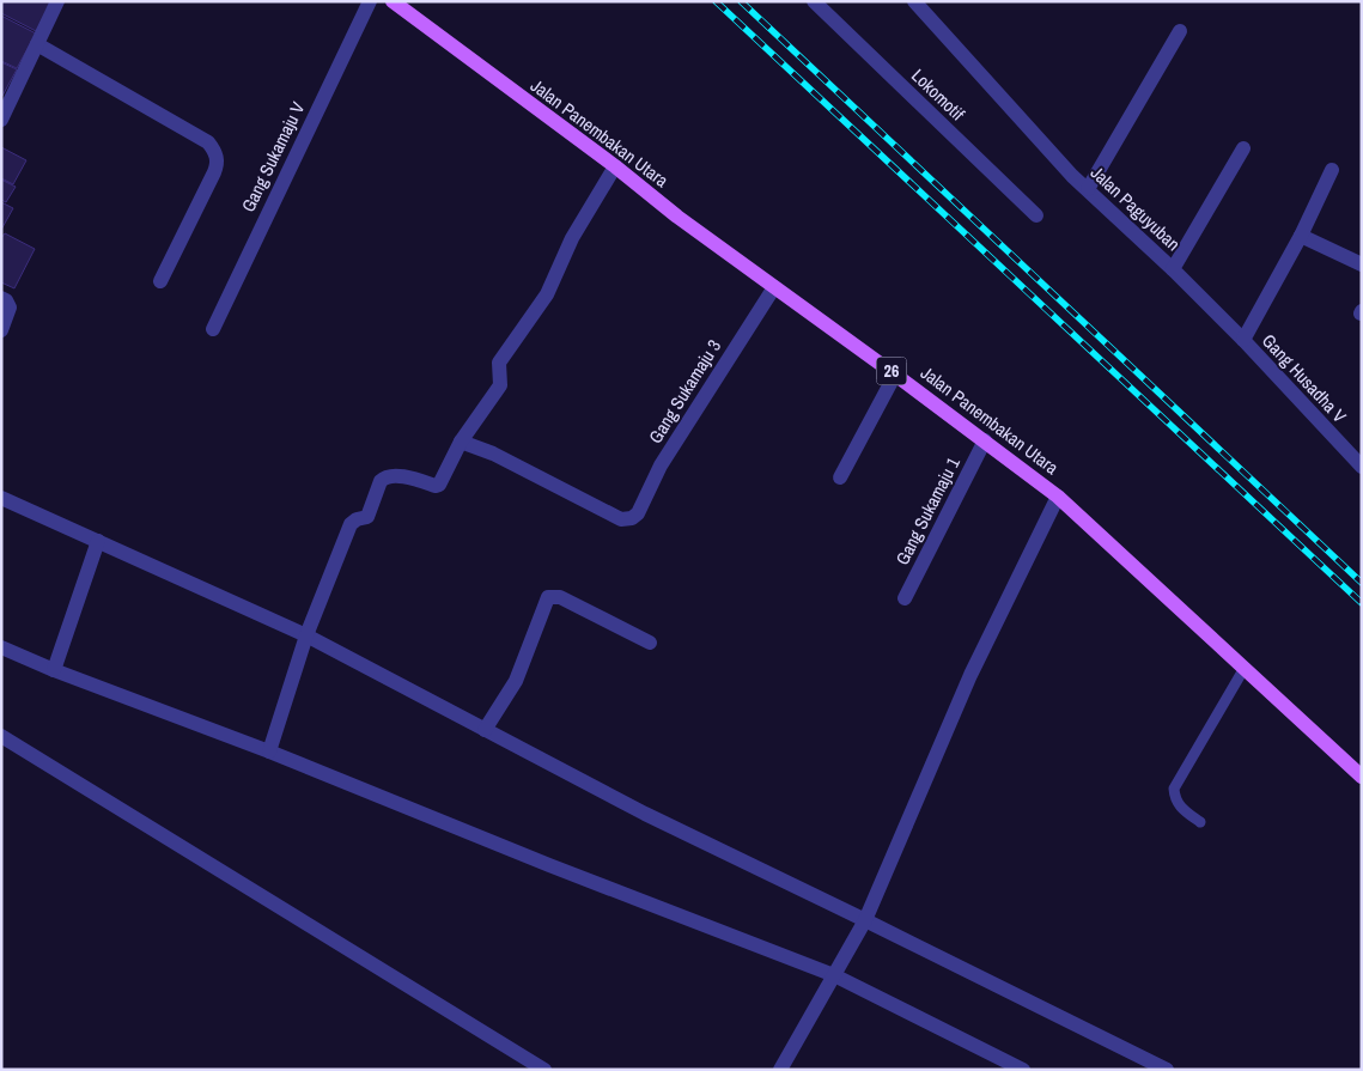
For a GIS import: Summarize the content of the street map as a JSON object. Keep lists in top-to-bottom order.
{
  "streets": {
    "main road": ["Jalan Panembakan Utara", "26"],
    "street": [
      "Lokomotif",
      "Gang Sukamaju V",
      "Jalan Paguyuban",
      "Gang Husadha V",
      "Gang Sukamaju 3",
      "Gang Sukamaju 1"
    ]
  },
  "crossings": [
    ["Jalan Panembakan Utara", "Gang Sukamaju 3"],
    ["Jalan Panembakan Utara", "Gang Sukamaju 1"],
    ["Jalan Paguyuban", "Gang Husadha V"]
  ]
}
